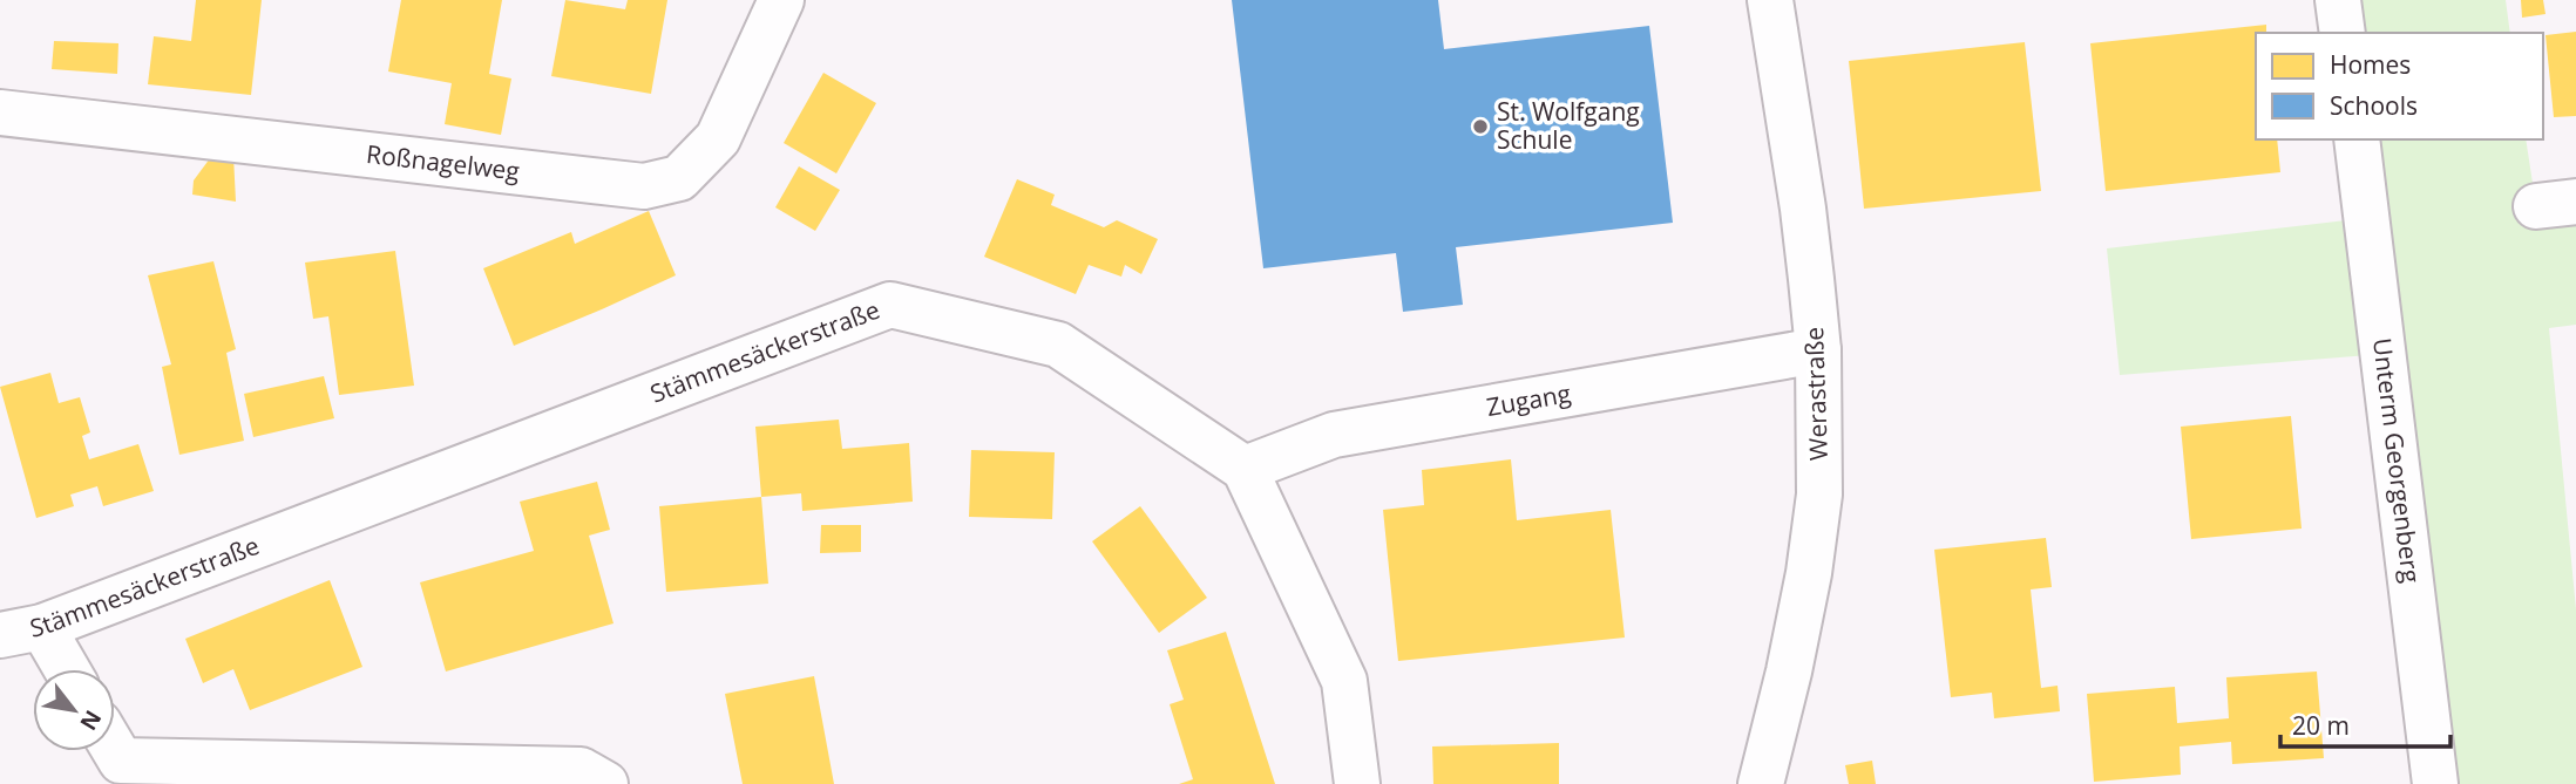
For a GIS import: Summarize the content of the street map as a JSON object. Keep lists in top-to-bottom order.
{
  "streets": {
    "street": [
      "Roßnagelweg",
      "Stämmesäckerstraße",
      "Werastraße",
      "Zugang",
      "Unterm Georgenberg"
    ]
  },
  "crossings": [
    ["Stämmesäckerstraße", "Zugang"],
    ["Werastraße", "Zugang"]
  ],
  "places": ["St. Wolfgang Schule"],
  "legend": ["Homes", "Schools"],
  "scale_bar": "20 m",
  "north": "bottom right"
}
